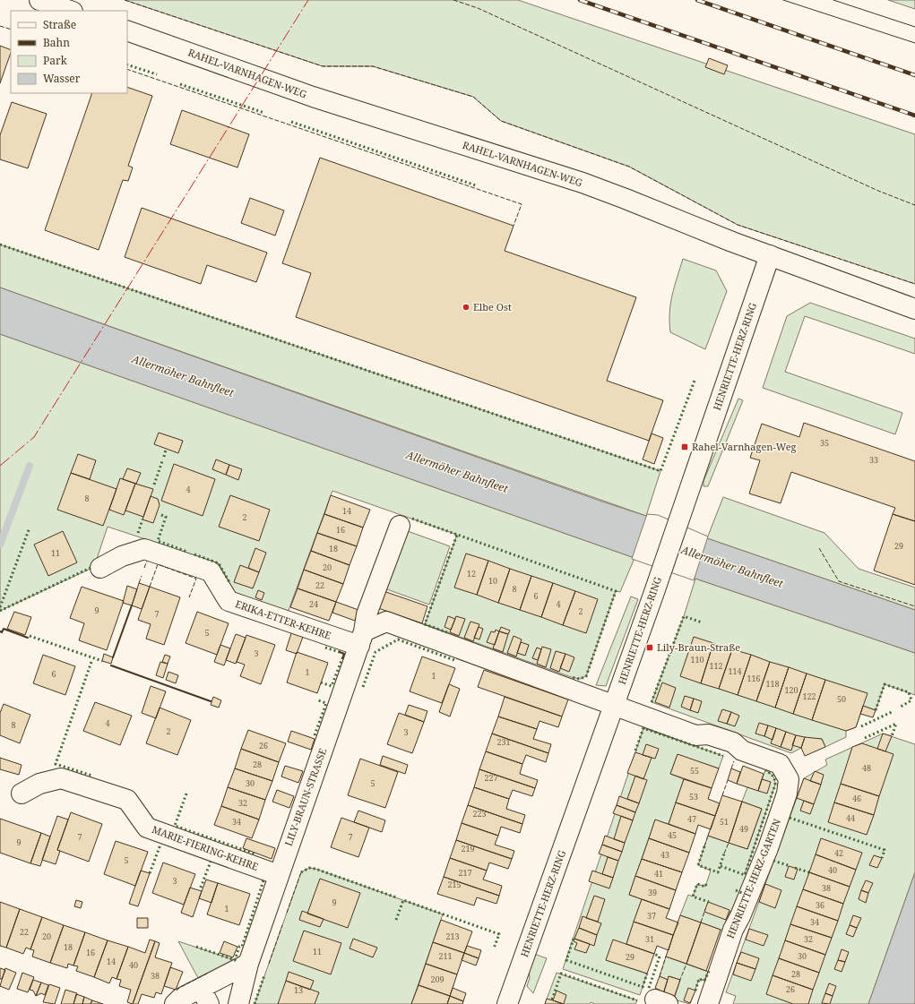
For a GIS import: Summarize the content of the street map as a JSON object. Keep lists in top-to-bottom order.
{
  "streets": {
    "street": [
      "RAHEL-VARNHAGEN-WEG",
      "HENRIETTE-HERZ-RING",
      "ERIKA-ETTER-KEHRE",
      "LILY-BRAUN-STRASSE",
      "MARIE-FIERING-KEHRE",
      "HENRIETTE-HERZ-GARTEN"
    ]
  },
  "crossings": [
    ["RAHEL-VARNHAGEN-WEG", "HENRIETTE-HERZ-RING"],
    ["HENRIETTE-HERZ-RING", "HENRIETTE-HERZ-GARTEN"],
    ["ERIKA-ETTER-KEHRE", "LILY-BRAUN-STRASSE"],
    ["LILY-BRAUN-STRASSE", "MARIE-FIERING-KEHRE"]
  ],
  "water": ["Allermöher Bahnfleet"],
  "places": {
    "other": ["Elbe Ost"],
    "transit": ["Rahel-Varnhagen-Weg", "Lily-Braun-Straße"]
  },
  "house_numbers": [
    "35",
    "33",
    "4",
    "8",
    "14",
    "2",
    "16",
    "29",
    "18",
    "11",
    "20",
    "12",
    "10",
    "22",
    "8",
    "6",
    "24",
    "4",
    "9",
    "2",
    "7",
    "5",
    "3",
    "110",
    "112",
    "114",
    "1",
    "6",
    "1",
    "116",
    "118",
    "120",
    "122",
    "50",
    "4",
    "8",
    "2",
    "3",
    "231",
    "26",
    "28",
    "48",
    "55",
    "227",
    "30",
    "5",
    "53",
    "46",
    "32",
    "223",
    "44",
    "47",
    "34",
    "51",
    "49",
    "45",
    "7",
    "7",
    "9",
    "219",
    "42",
    "43",
    "5",
    "40",
    "217",
    "41",
    "3",
    "215",
    "38",
    "39",
    "9",
    "36",
    "1",
    "37",
    "34",
    "22",
    "20",
    "213",
    "31",
    "32",
    "18",
    "11",
    "16",
    "211",
    "30",
    "29",
    "14",
    "40",
    "28",
    "38",
    "209",
    "26",
    "13"
  ],
  "legend": [
    "Straße",
    "Bahn",
    "Park",
    "Wasser"
  ]
}
